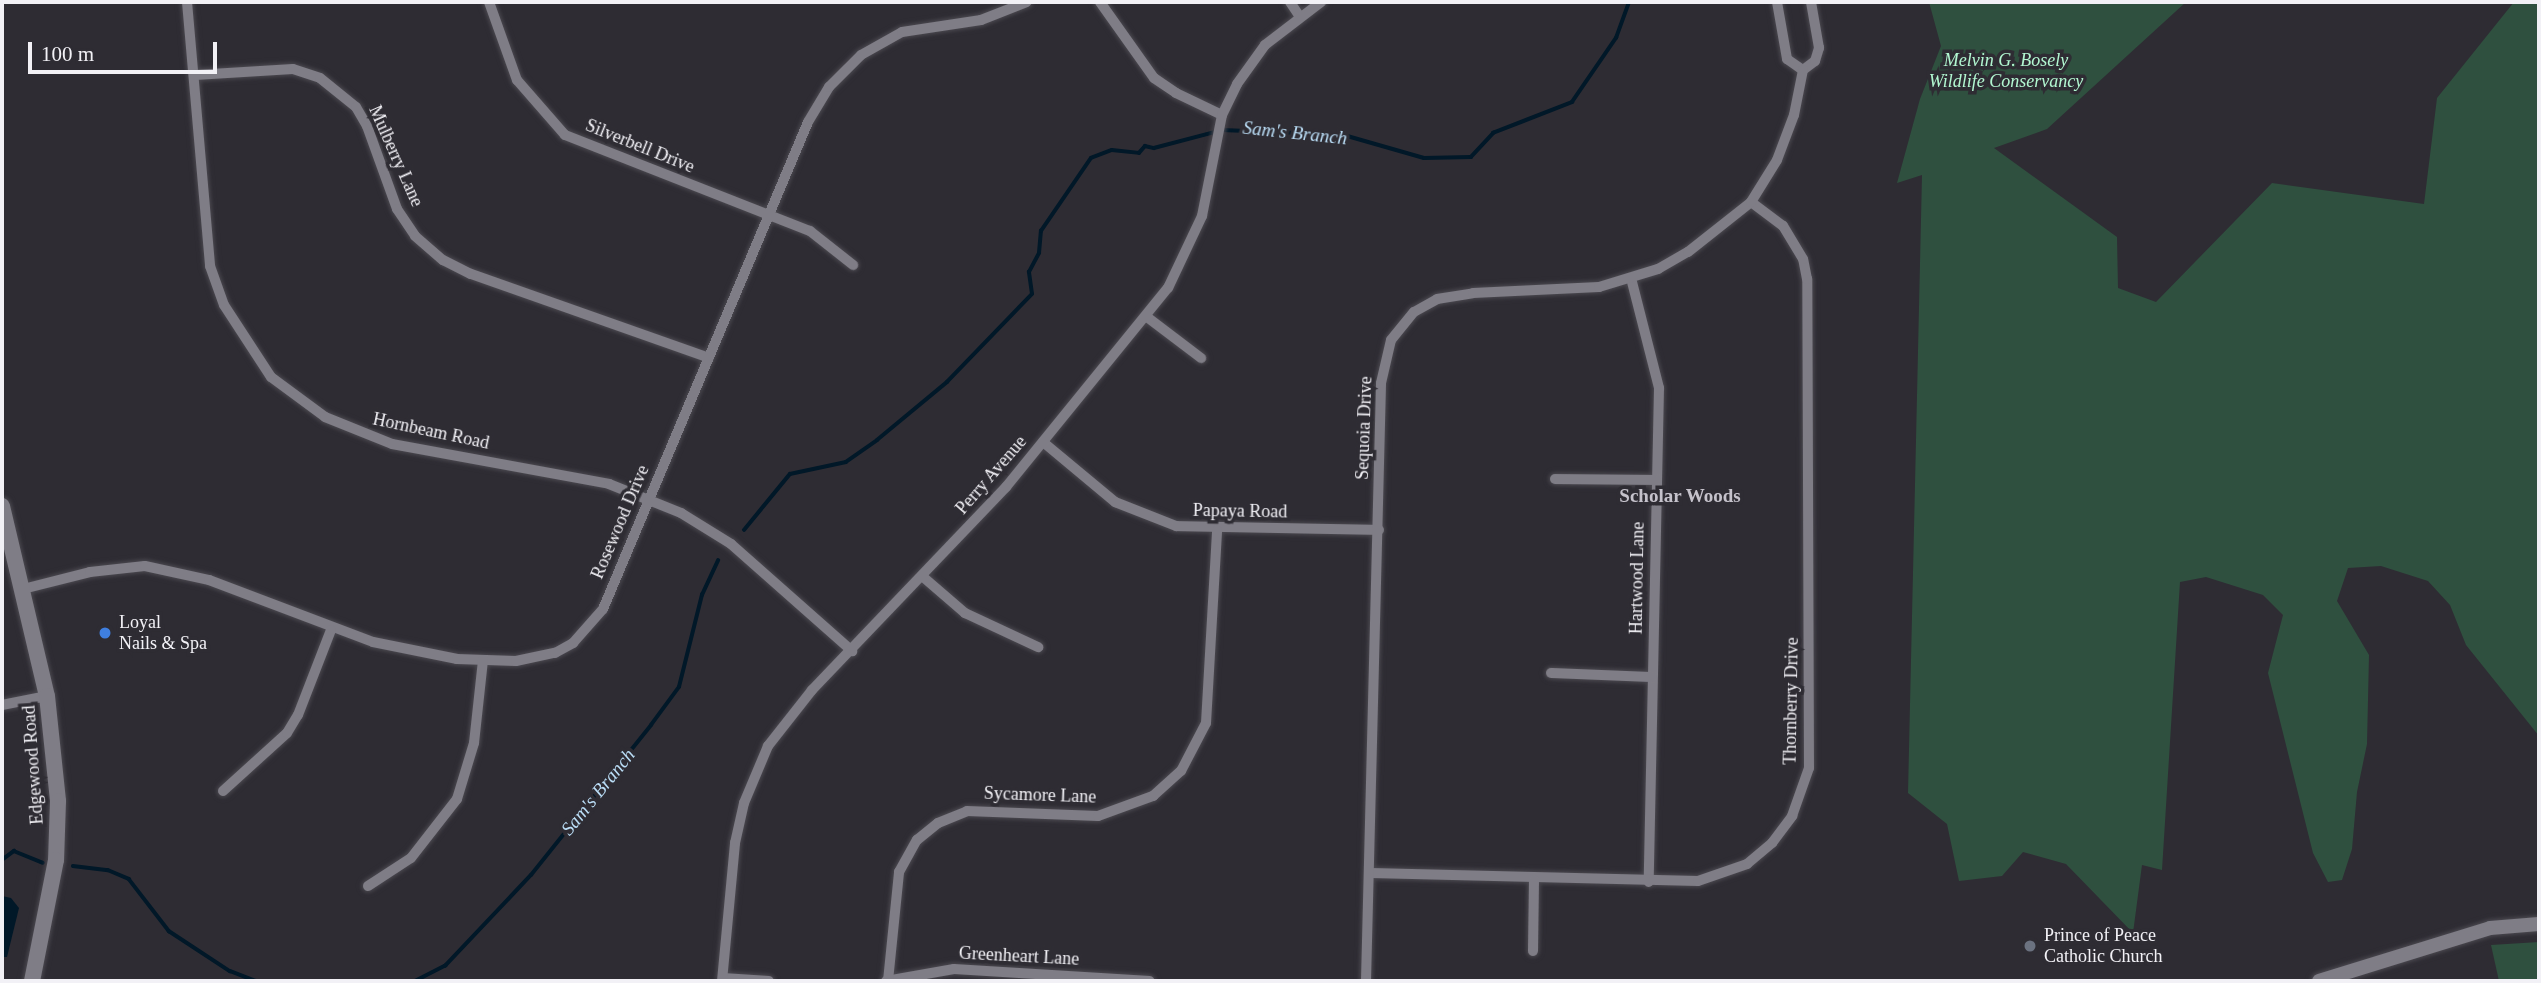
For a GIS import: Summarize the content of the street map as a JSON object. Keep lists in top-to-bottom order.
{
  "streets": {
    "main road": ["Edgewood Road"],
    "street": [
      "Silverbell Drive",
      "Mulberry Lane",
      "Sequoia Drive",
      "Hornbeam Road",
      "Perry Avenue",
      "Papaya Road",
      "Rosewood Drive",
      "Hartwood Lane",
      "Thornberry Drive",
      "Sycamore Lane",
      "Greenheart Lane"
    ]
  },
  "crossings": [
    ["Silverbell Drive", "Rosewood Drive"],
    ["Mulberry Lane", "Hornbeam Road"],
    ["Mulberry Lane", "Rosewood Drive"],
    ["Sequoia Drive", "Papaya Road"],
    ["Sequoia Drive", "Hartwood Lane"],
    ["Sequoia Drive", "Thornberry Drive"],
    ["Hornbeam Road", "Perry Avenue"],
    ["Hornbeam Road", "Rosewood Drive"],
    ["Perry Avenue", "Papaya Road"],
    ["Papaya Road", "Sycamore Lane"],
    ["Rosewood Drive", "Edgewood Road"],
    ["Hartwood Lane", "Thornberry Drive"],
    ["Sycamore Lane", "Greenheart Lane"]
  ],
  "districts": ["Scholar Woods"],
  "water": ["Sam's Branch"],
  "parks": ["Melvin G. Bosely Wildlife Conservancy"],
  "places": ["Loyal Nails & Spa", "Prince of Peace Catholic Church"],
  "scale_bar": "100 m"
}
